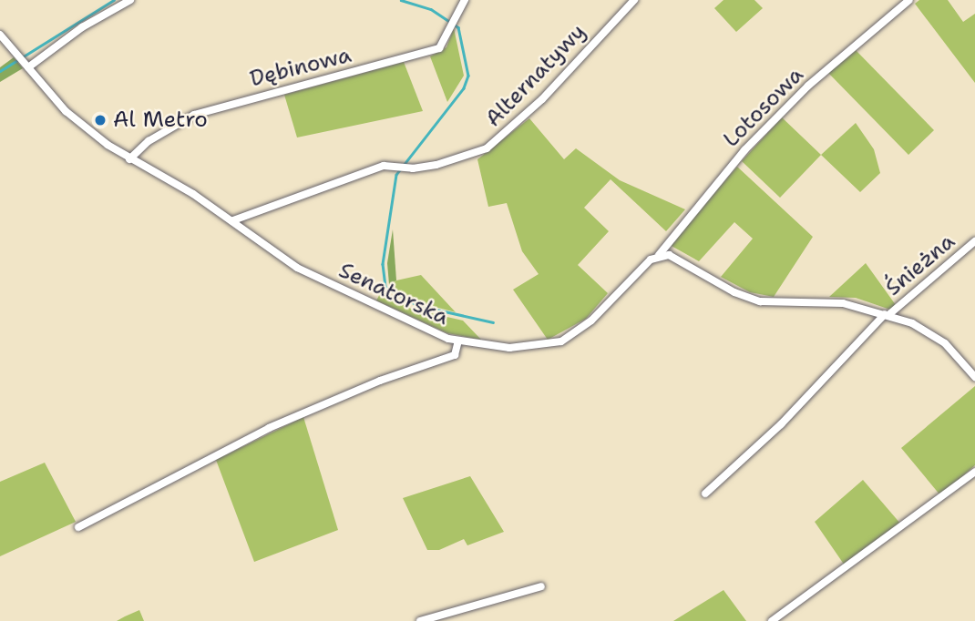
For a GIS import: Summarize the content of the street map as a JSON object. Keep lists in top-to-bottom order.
{
  "streets": {
    "street": [
      "Dębinowa",
      "Alternatywy",
      "Lotosowa",
      "Śnieżna",
      "Senatorska"
    ]
  },
  "crossings": [
    ["Dębinowa", "Senatorska"],
    ["Alternatywy", "Senatorska"],
    ["Lotosowa", "Senatorska"]
  ],
  "places": ["Al Metro"]
}
